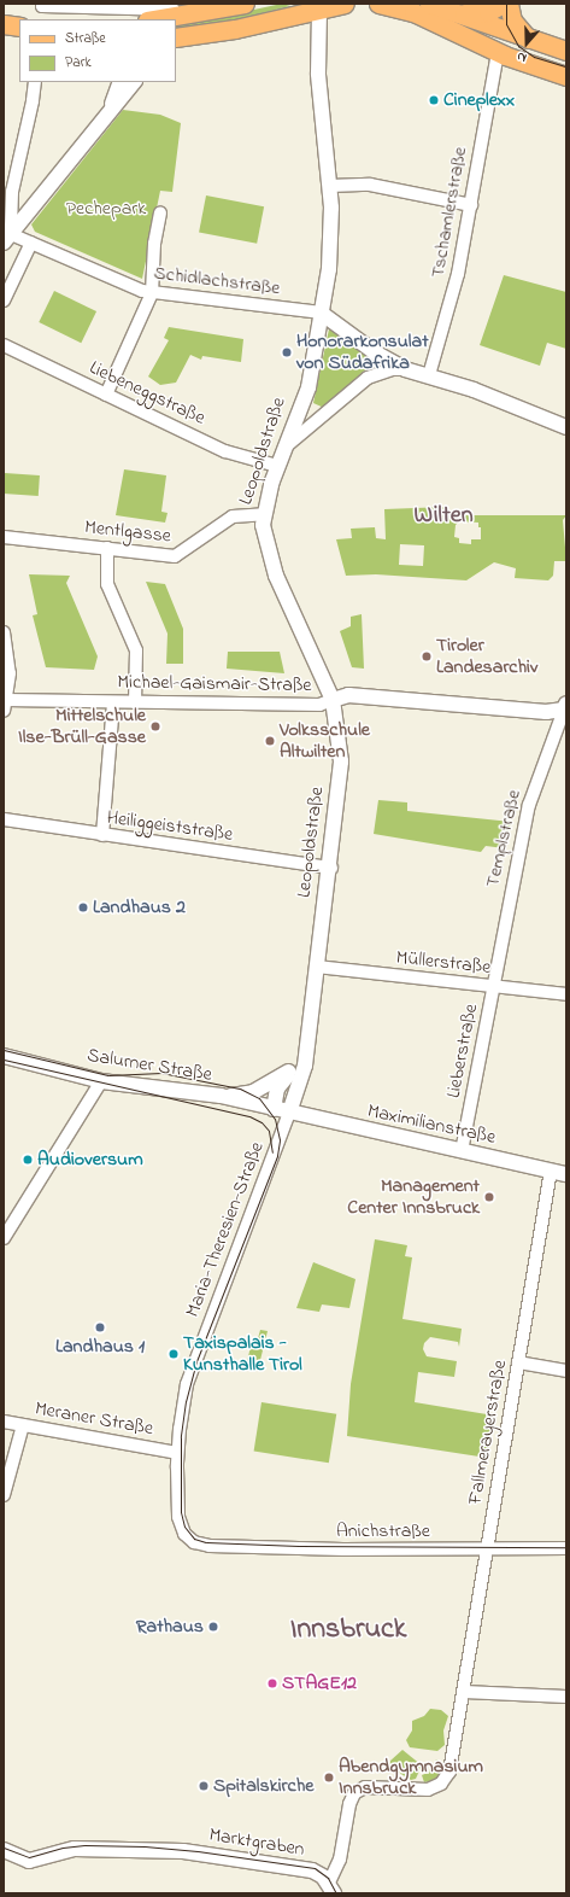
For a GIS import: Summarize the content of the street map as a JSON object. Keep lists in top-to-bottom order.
{
  "streets": {
    "street": [
      "Tschamlerstraße",
      "Schidlachstraße",
      "Liebeneggstraße",
      "Leopoldstraße",
      "Mentlgasse",
      "Michael-Gaismair-Straße",
      "Heiliggeiststraße",
      "Templstraße",
      "Müllerstraße",
      "Lieberstraße",
      "Salurner Straße",
      "Maximilianstraße",
      "Maria-Theresien-Straße",
      "Meraner Straße",
      "Fallmerayerstraße",
      "Anichstraße",
      "Marktgraben"
    ]
  },
  "crossings": [
    ["Schidlachstraße", "Leopoldstraße"],
    ["Liebeneggstraße", "Leopoldstraße"],
    ["Leopoldstraße", "Mentlgasse"],
    ["Leopoldstraße", "Michael-Gaismair-Straße"],
    ["Leopoldstraße", "Heiliggeiststraße"],
    ["Leopoldstraße", "Müllerstraße"],
    ["Leopoldstraße", "Salurner Straße"],
    ["Leopoldstraße", "Maximilianstraße"],
    ["Leopoldstraße", "Maria-Theresien-Straße"],
    ["Michael-Gaismair-Straße", "Templstraße"],
    ["Templstraße", "Müllerstraße"],
    ["Templstraße", "Lieberstraße"],
    ["Müllerstraße", "Lieberstraße"],
    ["Lieberstraße", "Maximilianstraße"],
    ["Salurner Straße", "Maximilianstraße"],
    ["Salurner Straße", "Maria-Theresien-Straße"],
    ["Maximilianstraße", "Maria-Theresien-Straße"],
    ["Maximilianstraße", "Fallmerayerstraße"],
    ["Maria-Theresien-Straße", "Meraner Straße"],
    ["Maria-Theresien-Straße", "Anichstraße"],
    ["Fallmerayerstraße", "Anichstraße"],
    ["Fallmerayerstraße", "Marktgraben"]
  ],
  "districts": ["Wilten", "Innsbruck"],
  "parks": ["Pechepark"],
  "places": [
    "Cineplexx",
    "Honorarkonsulat von Südafrika",
    "Tiroler Landesarchiv",
    "Mittelschule Ilse-Brüll-Gasse",
    "Volksschule Altwilten",
    "Landhaus 2",
    "Audioversum",
    "Management Center Innsbruck",
    "Landhaus 1",
    "Taxispalais - Kunsthalle Tirol",
    "Rathaus",
    "STAGE12",
    "Abendgymnasium Innsbruck",
    "Spitalskirche"
  ],
  "legend": ["Straße", "Park"],
  "north": "bottom"
}
